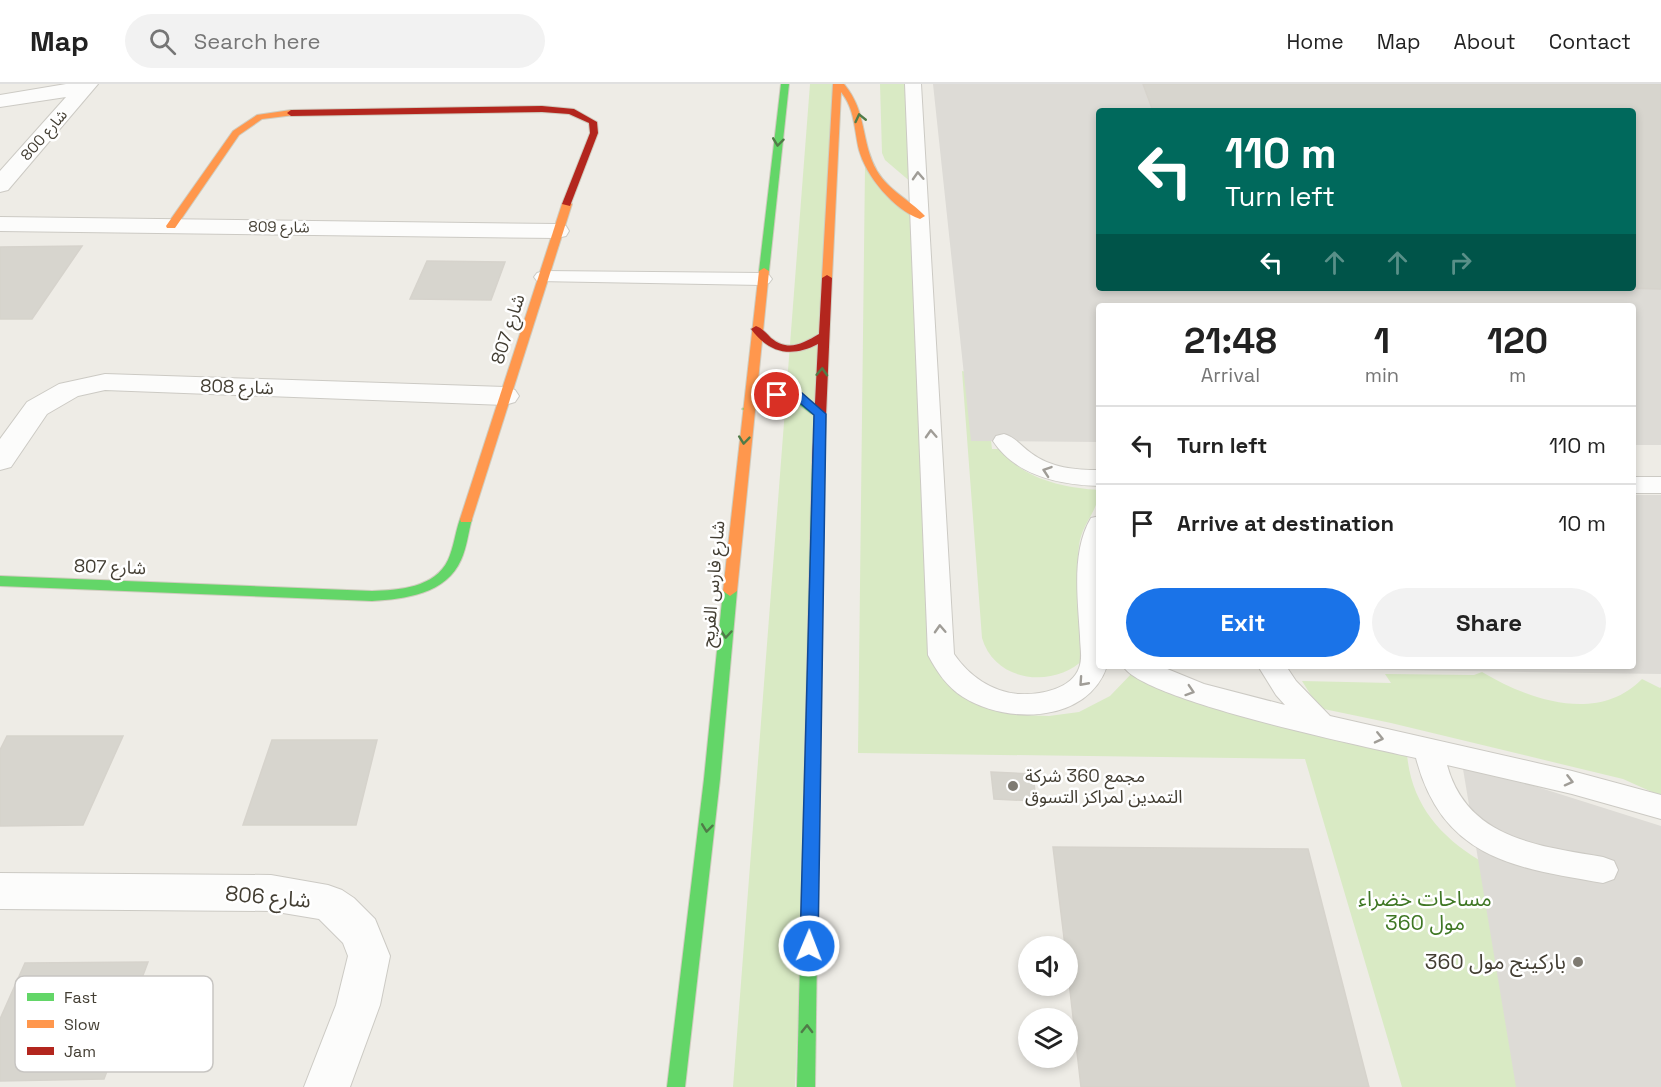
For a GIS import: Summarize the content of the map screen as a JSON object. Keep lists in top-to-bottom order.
{
  "streets": {
    "street": [
      "شارع 800",
      "شارع 809",
      "شارع 807",
      "شارع 808",
      "شارع فارس الفريح",
      "شارع 806"
    ]
  },
  "crossings": [
    ["شارع 809", "شارع 807"],
    ["شارع 807", "شارع 808"]
  ],
  "parks": ["مساحات خضراء 360 مول"],
  "places": ["مجمع 360 شركة التمدين لمراكز التسوق", "باركينج مول 360"],
  "legend": ["Fast", "Slow", "Jam"],
  "page": {
    "header": "Map",
    "search": "Search here",
    "nav": [
      "Home",
      "Map",
      "About",
      "Contact"
    ],
    "turn": ["110 m", "Turn left"],
    "eta": [
      "21:48",
      "Arrival",
      "1",
      "min",
      "120",
      "m"
    ],
    "list": [
      {
        "name": "Turn left",
        "value": "110 m"
      },
      {
        "name": "Arrive at destination",
        "value": "10 m"
      }
    ],
    "buttons": ["Exit", "Share"]
  }
}
